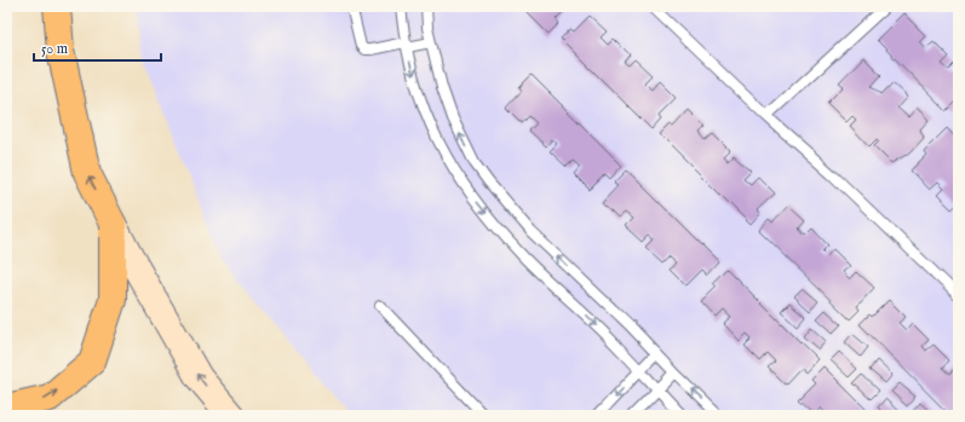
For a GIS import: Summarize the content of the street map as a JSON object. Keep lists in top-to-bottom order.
{
  "scale_bar": "50 m"
}
